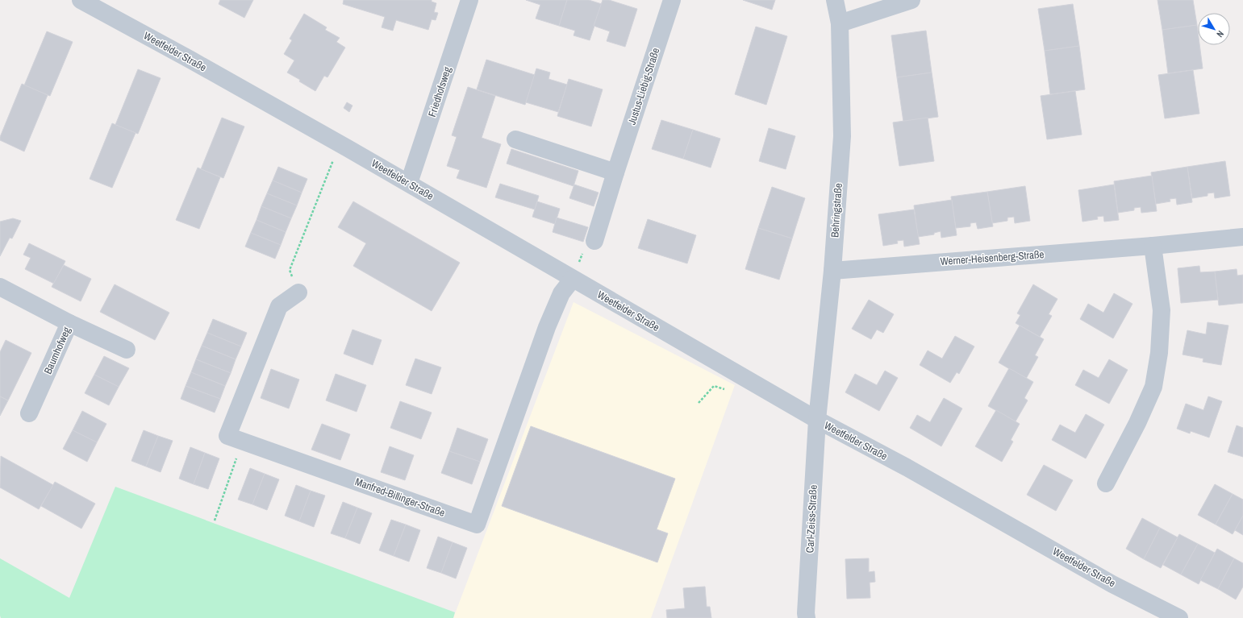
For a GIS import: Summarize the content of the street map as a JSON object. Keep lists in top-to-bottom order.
{
  "streets": {
    "street": [
      "Weetfelder Straße",
      "Justus-Liebig-Straße",
      "Friedhofsweg",
      "Behringstraße",
      "Werner-Heisenberg-Straße",
      "Baumhofweg",
      "Manfred-Billinger-Straße",
      "Carl-Zeiss-Straße"
    ]
  },
  "crossings": [
    ["Weetfelder Straße", "Friedhofsweg"],
    ["Weetfelder Straße", "Behringstraße"],
    ["Weetfelder Straße", "Manfred-Billinger-Straße"],
    ["Weetfelder Straße", "Carl-Zeiss-Straße"],
    ["Behringstraße", "Werner-Heisenberg-Straße"],
    ["Behringstraße", "Carl-Zeiss-Straße"]
  ],
  "north": "bottom right"
}
